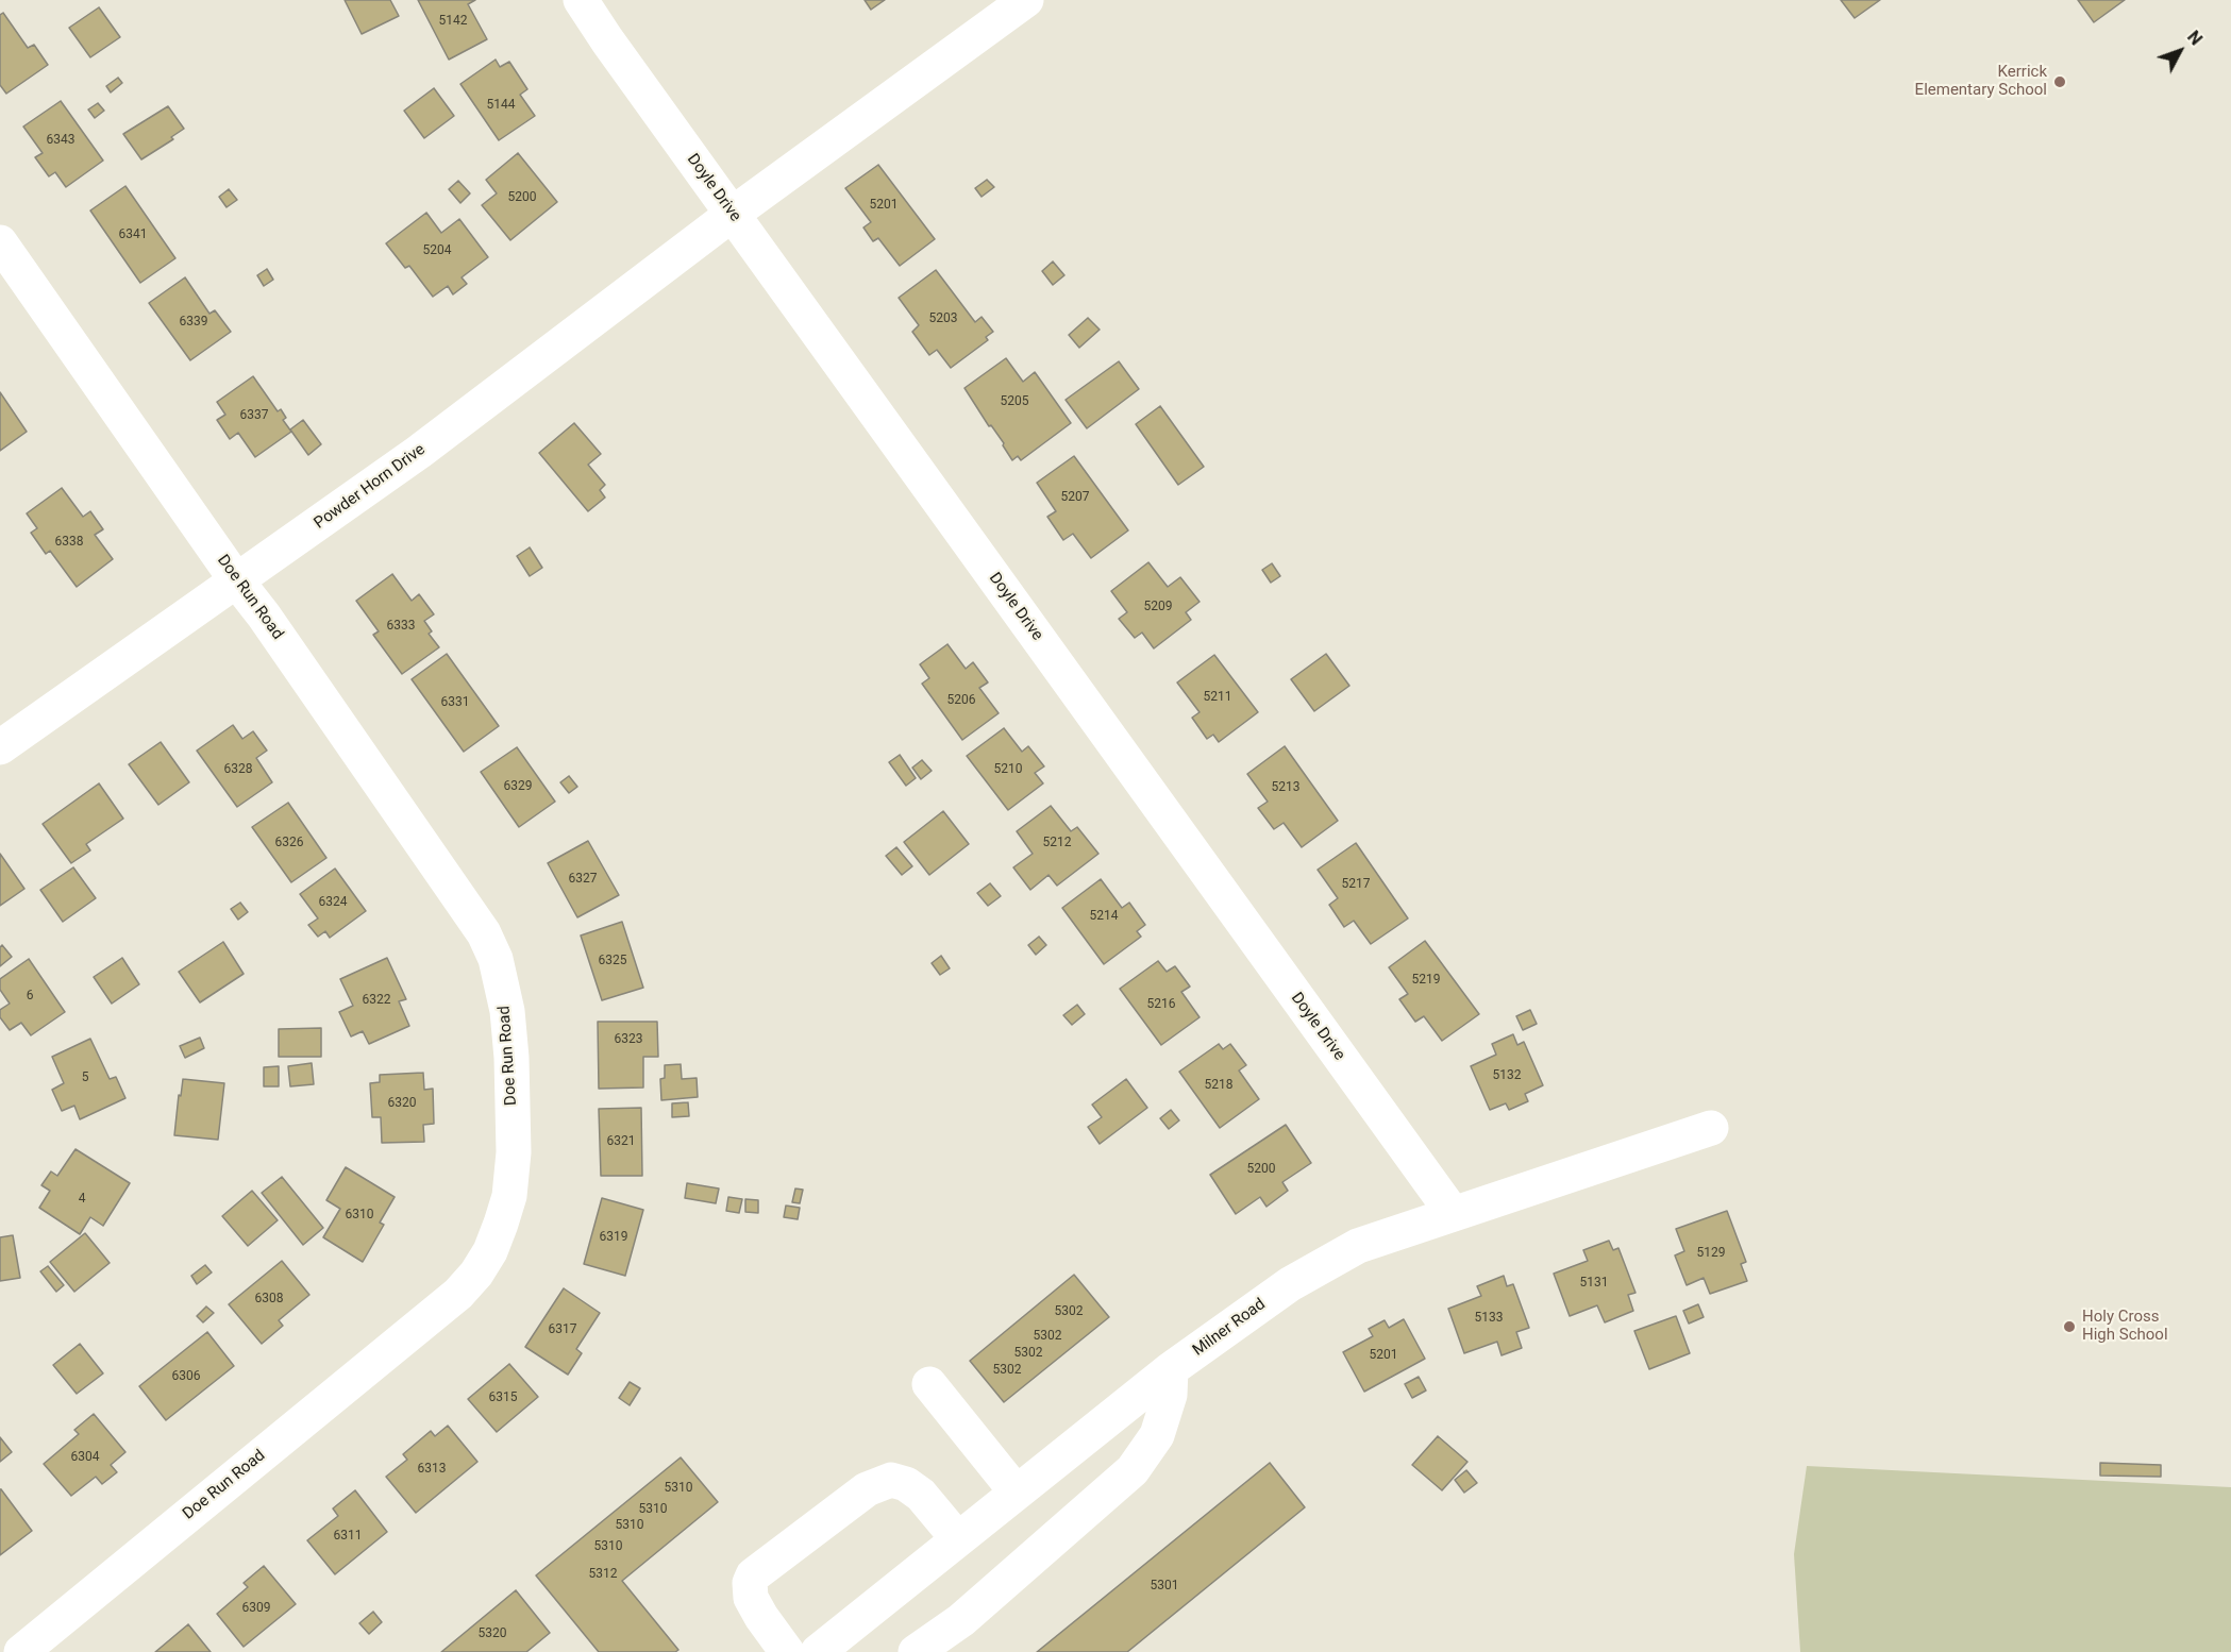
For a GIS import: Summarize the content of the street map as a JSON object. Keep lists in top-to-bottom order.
{
  "streets": {
    "street": [
      "Doyle Drive",
      "Powder Horn Drive",
      "Doe Run Road",
      "Milner Road"
    ]
  },
  "crossings": [
    ["Doyle Drive", "Powder Horn Drive"],
    ["Doyle Drive", "Milner Road"],
    ["Powder Horn Drive", "Doe Run Road"]
  ],
  "places": ["Kerrick Elementary School", "Holy Cross High School"],
  "house_numbers": [
    "5142",
    "5144",
    "6343",
    "5200",
    "5201",
    "6341",
    "5204",
    "5203",
    "6339",
    "5205",
    "6337",
    "5207",
    "6338",
    "5209",
    "6333",
    "5211",
    "5206",
    "6331",
    "6328",
    "5210",
    "6329",
    "5213",
    "6326",
    "5212",
    "6327",
    "5217",
    "6324",
    "5214",
    "6325",
    "5219",
    "6",
    "6322",
    "5216",
    "6323",
    "5132",
    "5",
    "5218",
    "6320",
    "6321",
    "5200",
    "4",
    "6310",
    "6319",
    "5129",
    "5131",
    "6308",
    "5302",
    "5133",
    "6317",
    "5302",
    "5302",
    "5201",
    "5302",
    "6306",
    "6315",
    "6304",
    "6313",
    "5310",
    "5310",
    "5310",
    "6311",
    "5310",
    "5312",
    "5301",
    "6309",
    "5320"
  ],
  "north": "top right"
}
